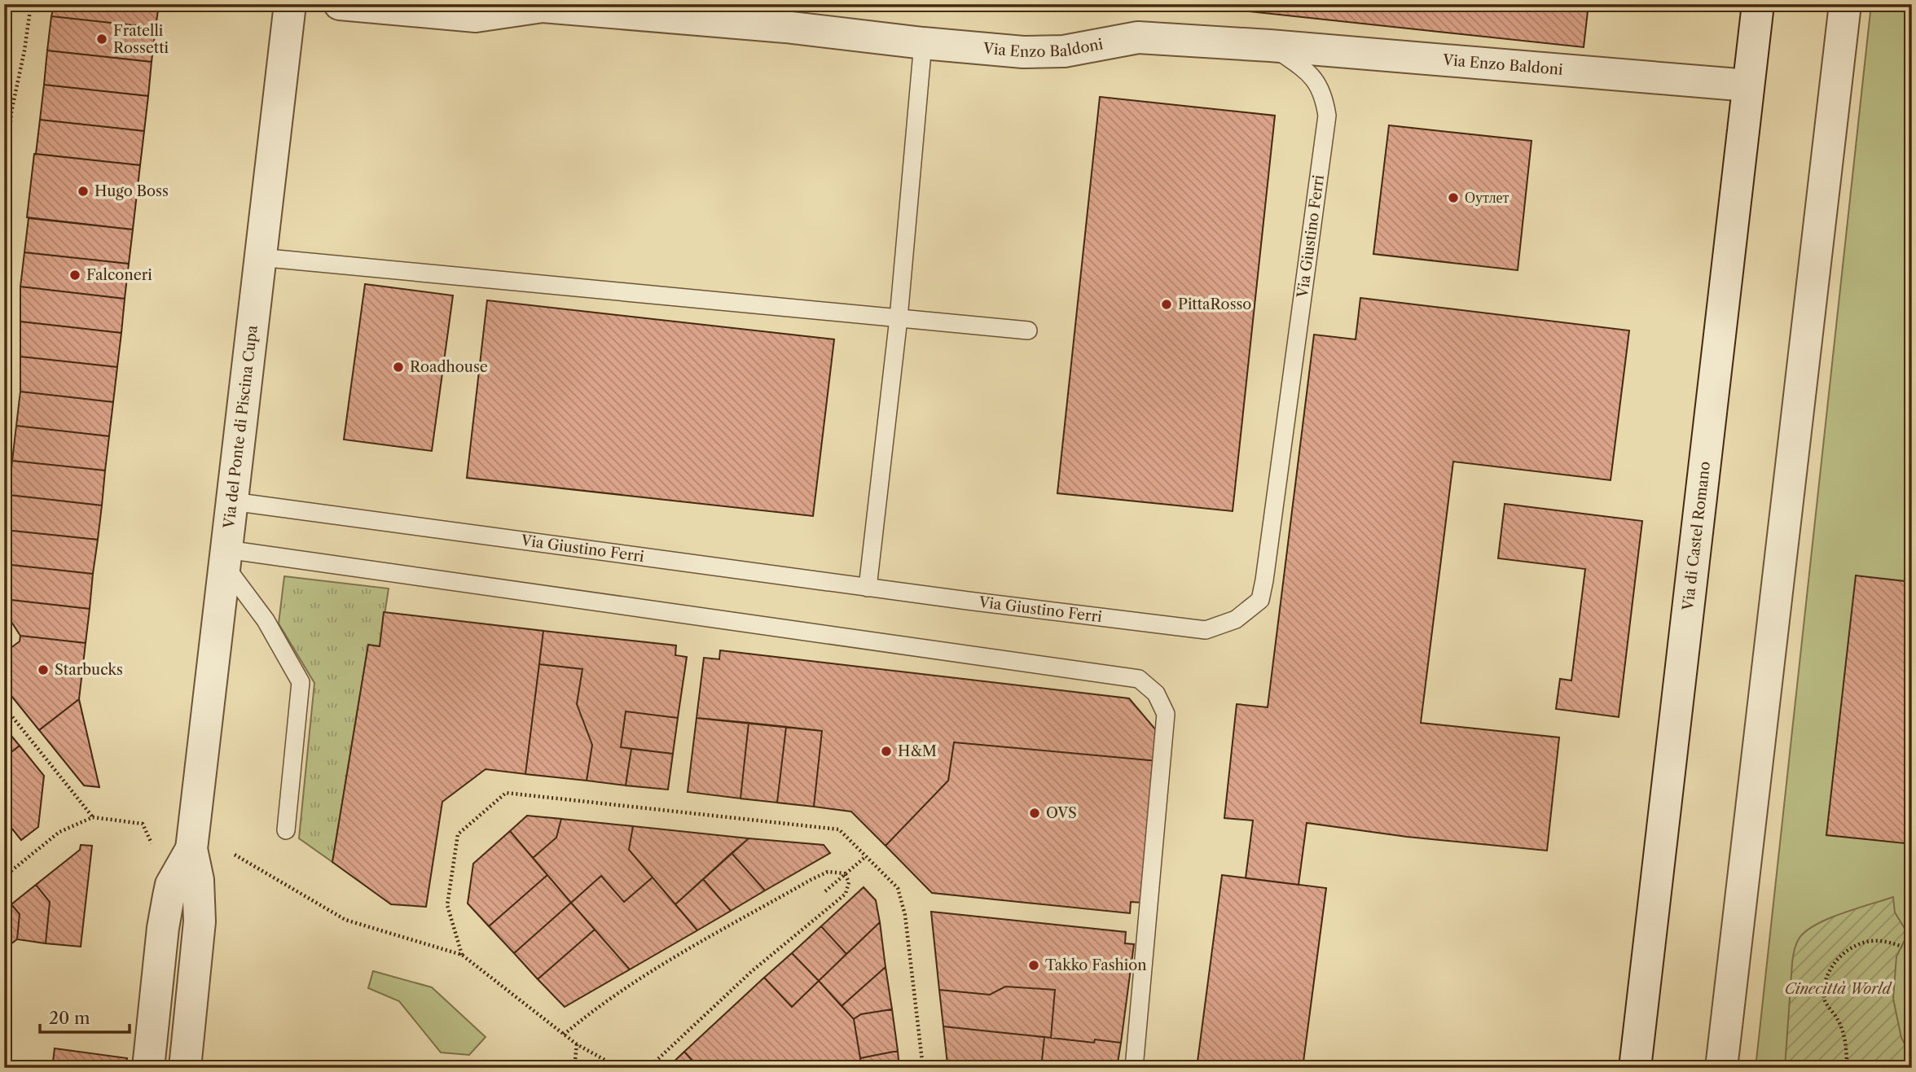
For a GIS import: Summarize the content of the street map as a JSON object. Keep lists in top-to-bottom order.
{
  "streets": {
    "street": ["Via Enzo Baldoni", "Via del Ponte di Piscina Cupa", "Via di Castel Romano"],
    "lane": ["Via Giustino Ferri"]
  },
  "crossings": [
    ["Via Enzo Baldoni", "Via Giustino Ferri"],
    ["Via Enzo Baldoni", "Via di Castel Romano"],
    ["Via Giustino Ferri", "Via del Ponte di Piscina Cupa"]
  ],
  "parks": ["Cinecittà World"],
  "places": [
    "Fratelli Rossetti",
    "Hugo Boss",
    "Оутлет",
    "Falconeri",
    "PittaRosso",
    "Roadhouse",
    "Starbucks",
    "H&M",
    "OVS",
    "Takko Fashion"
  ],
  "scale_bar": "20 m"
}
